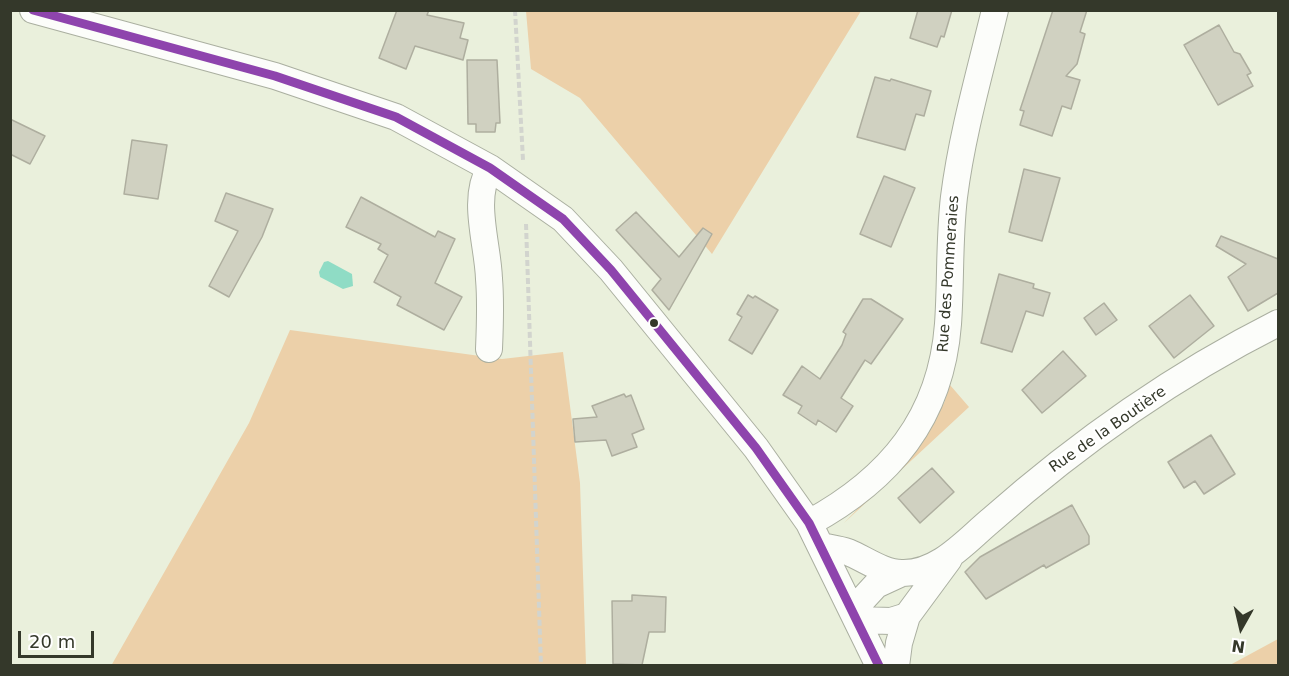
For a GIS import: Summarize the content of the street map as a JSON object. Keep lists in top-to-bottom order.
{
  "streets": {
    "street": ["Rue des Pommeraies", "Rue de la Boutière"]
  },
  "crossings": [
    ["Rue des Pommeraies", "Rue de la Boutière"]
  ],
  "scale_bar": "20 m",
  "north": "bottom"
}
